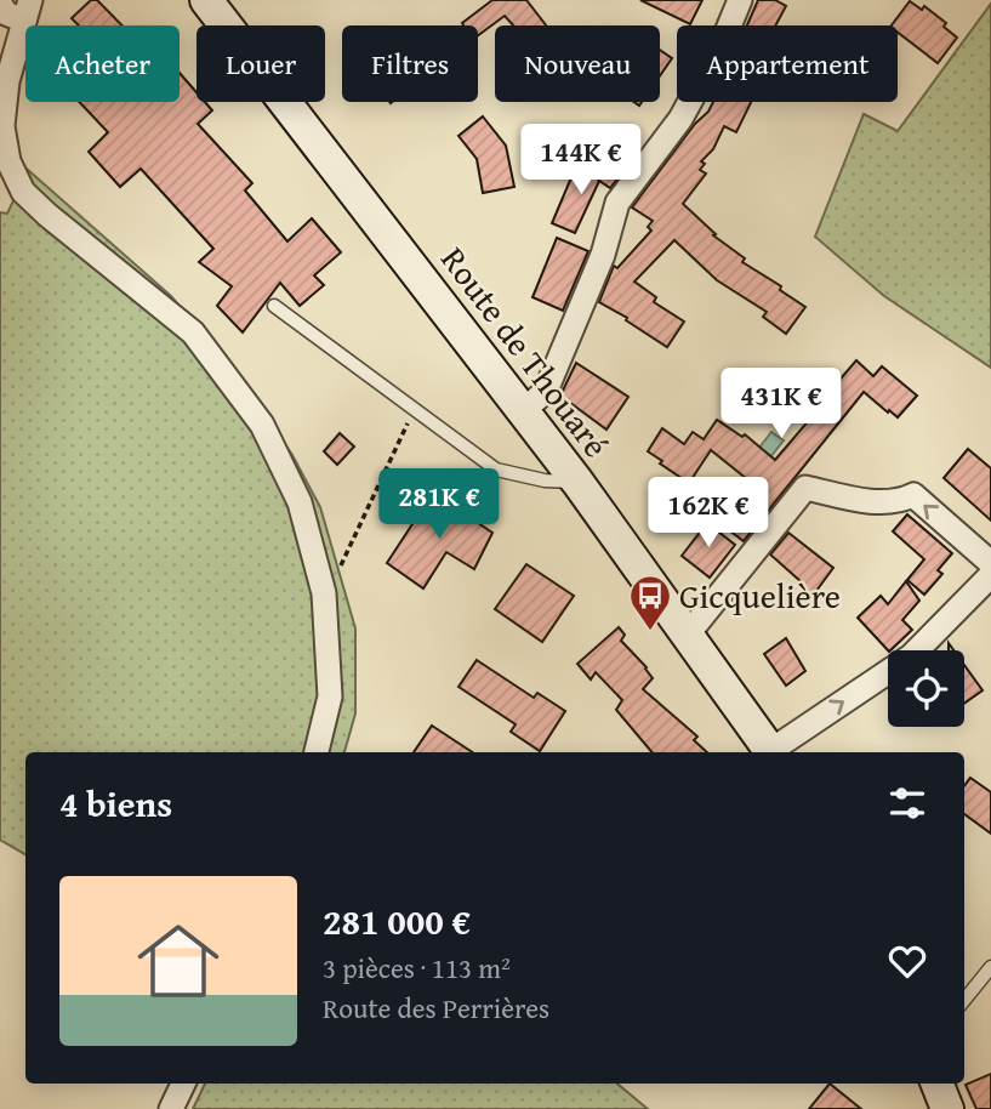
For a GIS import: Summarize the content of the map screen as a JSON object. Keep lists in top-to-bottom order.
{
  "streets": {
    "street": ["Route de Thouaré"]
  },
  "places": {
    "bus stop": ["Gicquelière"]
  },
  "page": {
    "chip": [
      "Acheter",
      "Louer",
      "Filtres",
      "Nouveau",
      "Appartement"
    ],
    "price": [
      "144K €",
      "431K €",
      "281K €",
      "162K €"
    ],
    "heading": "4 biens",
    "list": [
      {
        "name": "281 000 €",
        "note": "3 pièces · 113 m² · Route des Perrières"
      }
    ]
  }
}
